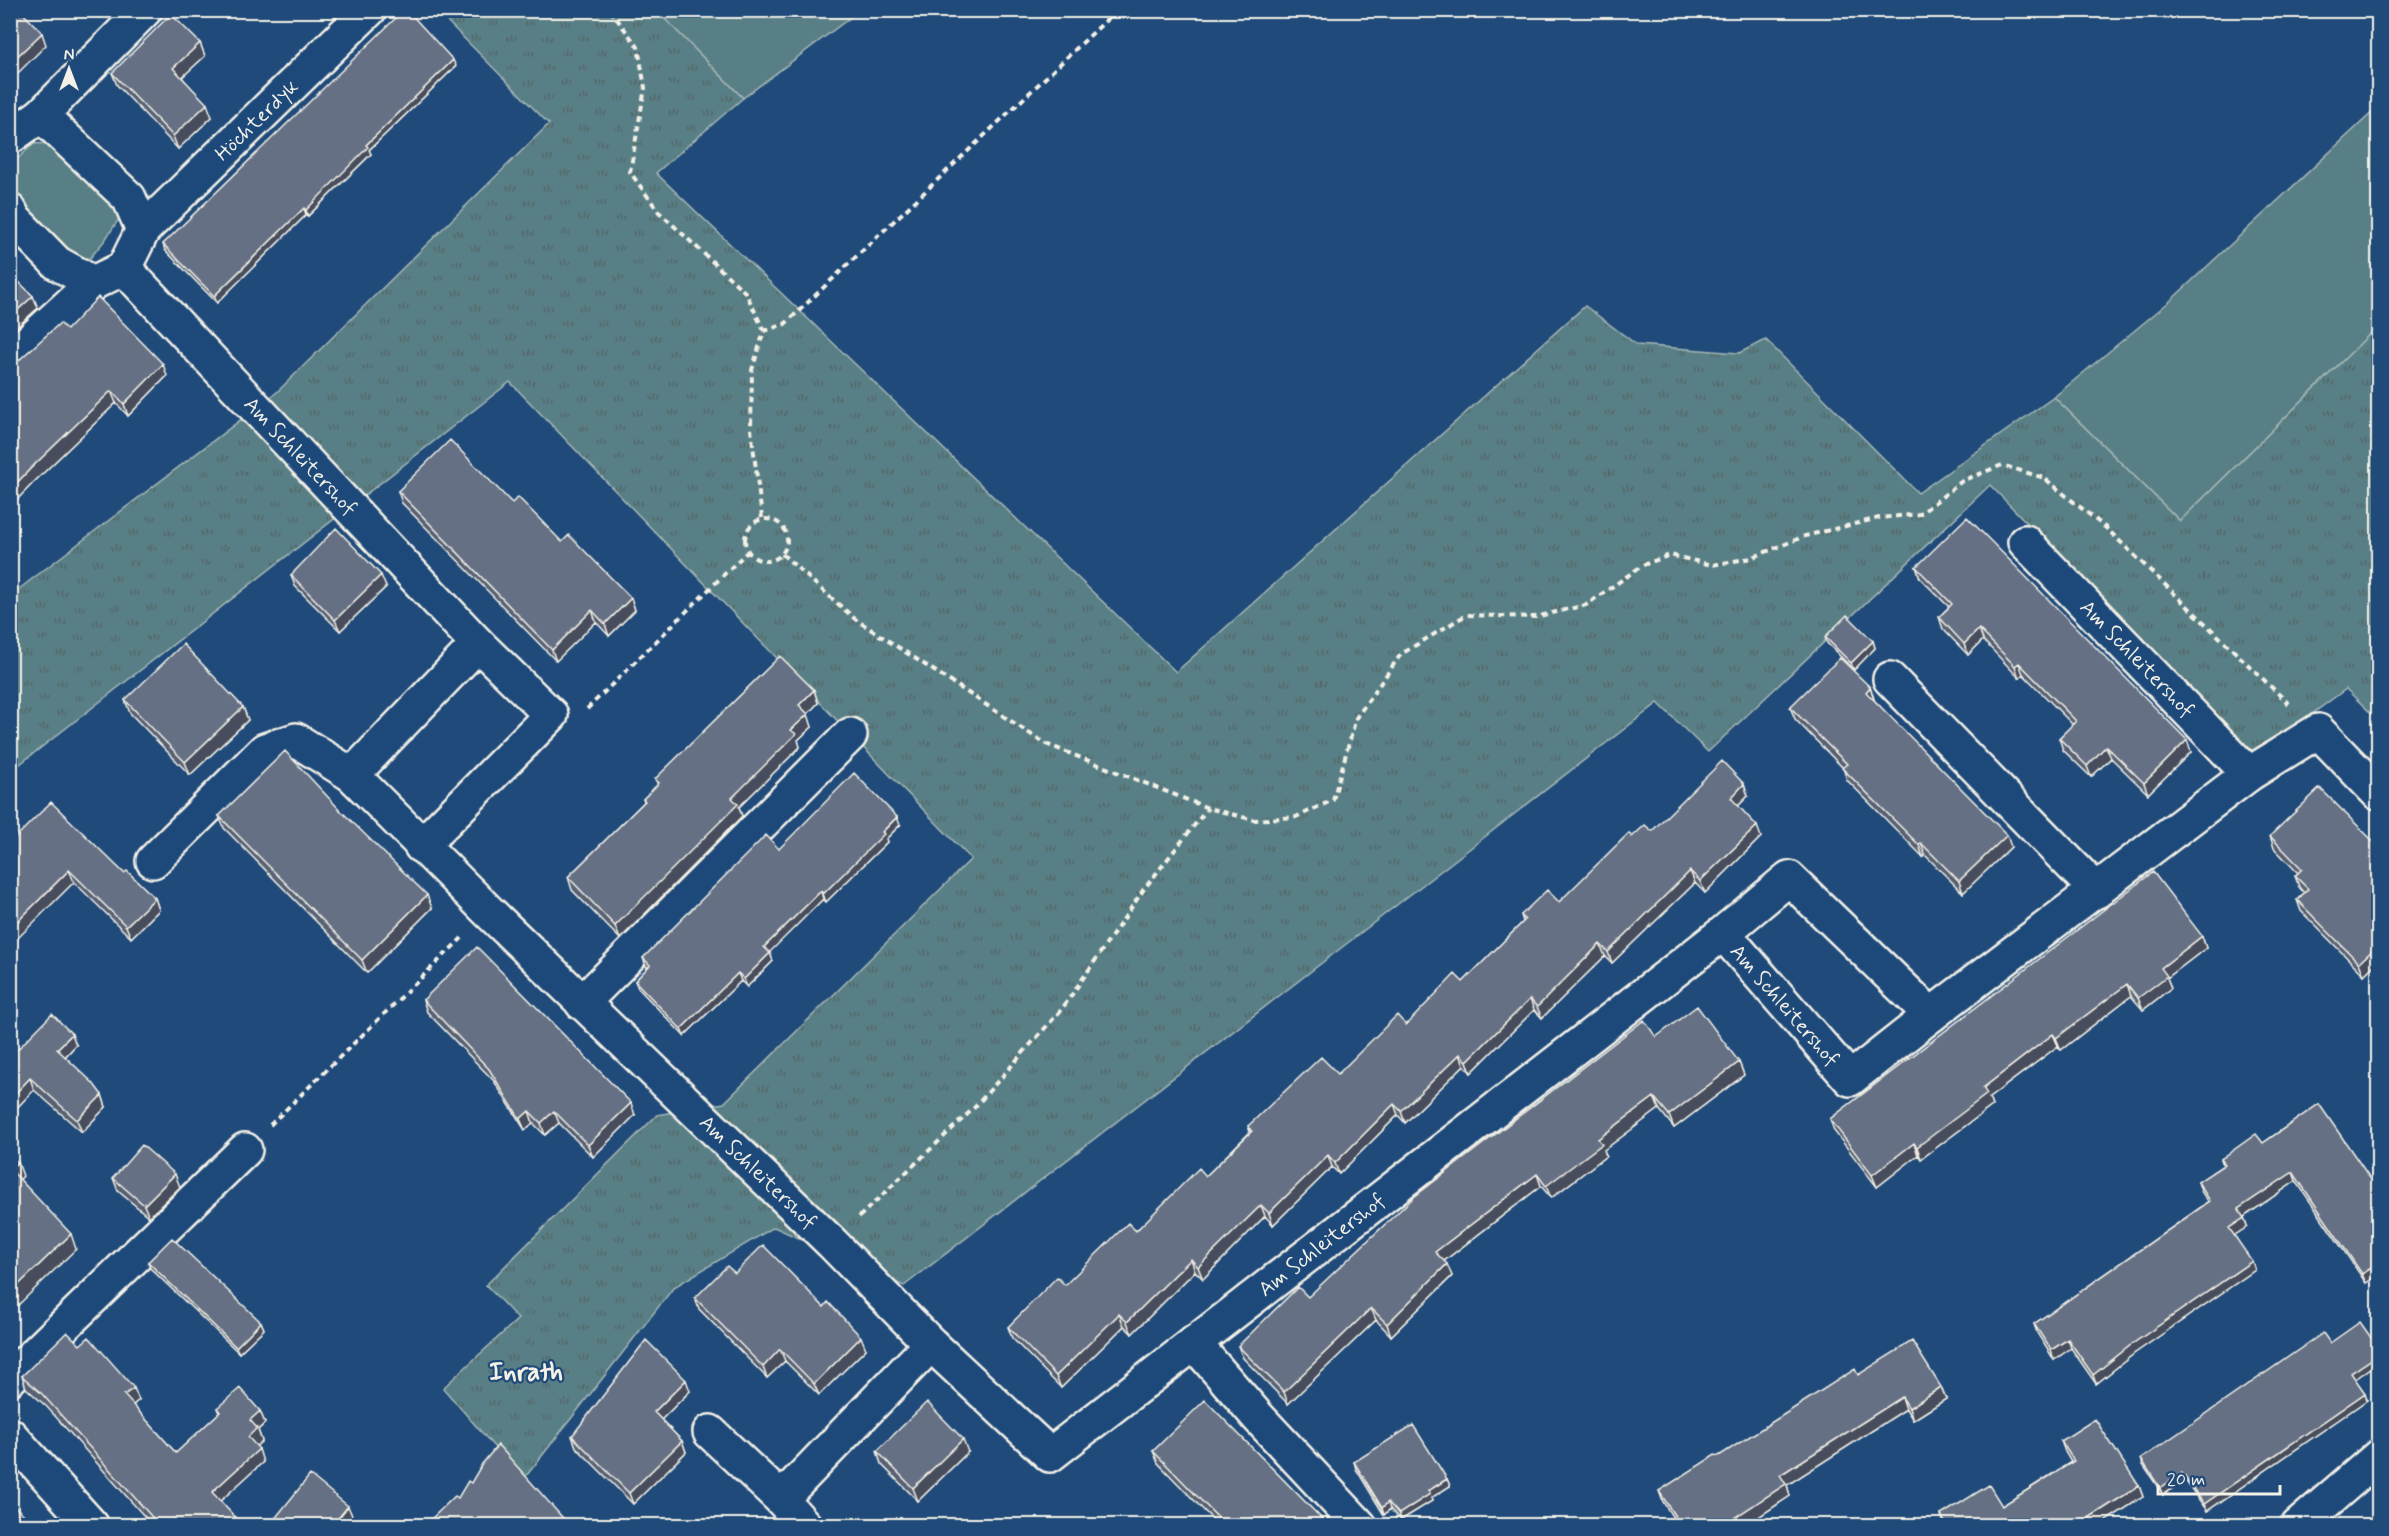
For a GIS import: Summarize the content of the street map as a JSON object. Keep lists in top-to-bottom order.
{
  "streets": {
    "street": ["Höchterdyk", "Am Schleitershof"]
  },
  "crossings": [
    ["Höchterdyk", "Am Schleitershof"]
  ],
  "districts": ["Inrath"],
  "scale_bar": "20 m",
  "north": "top"
}
